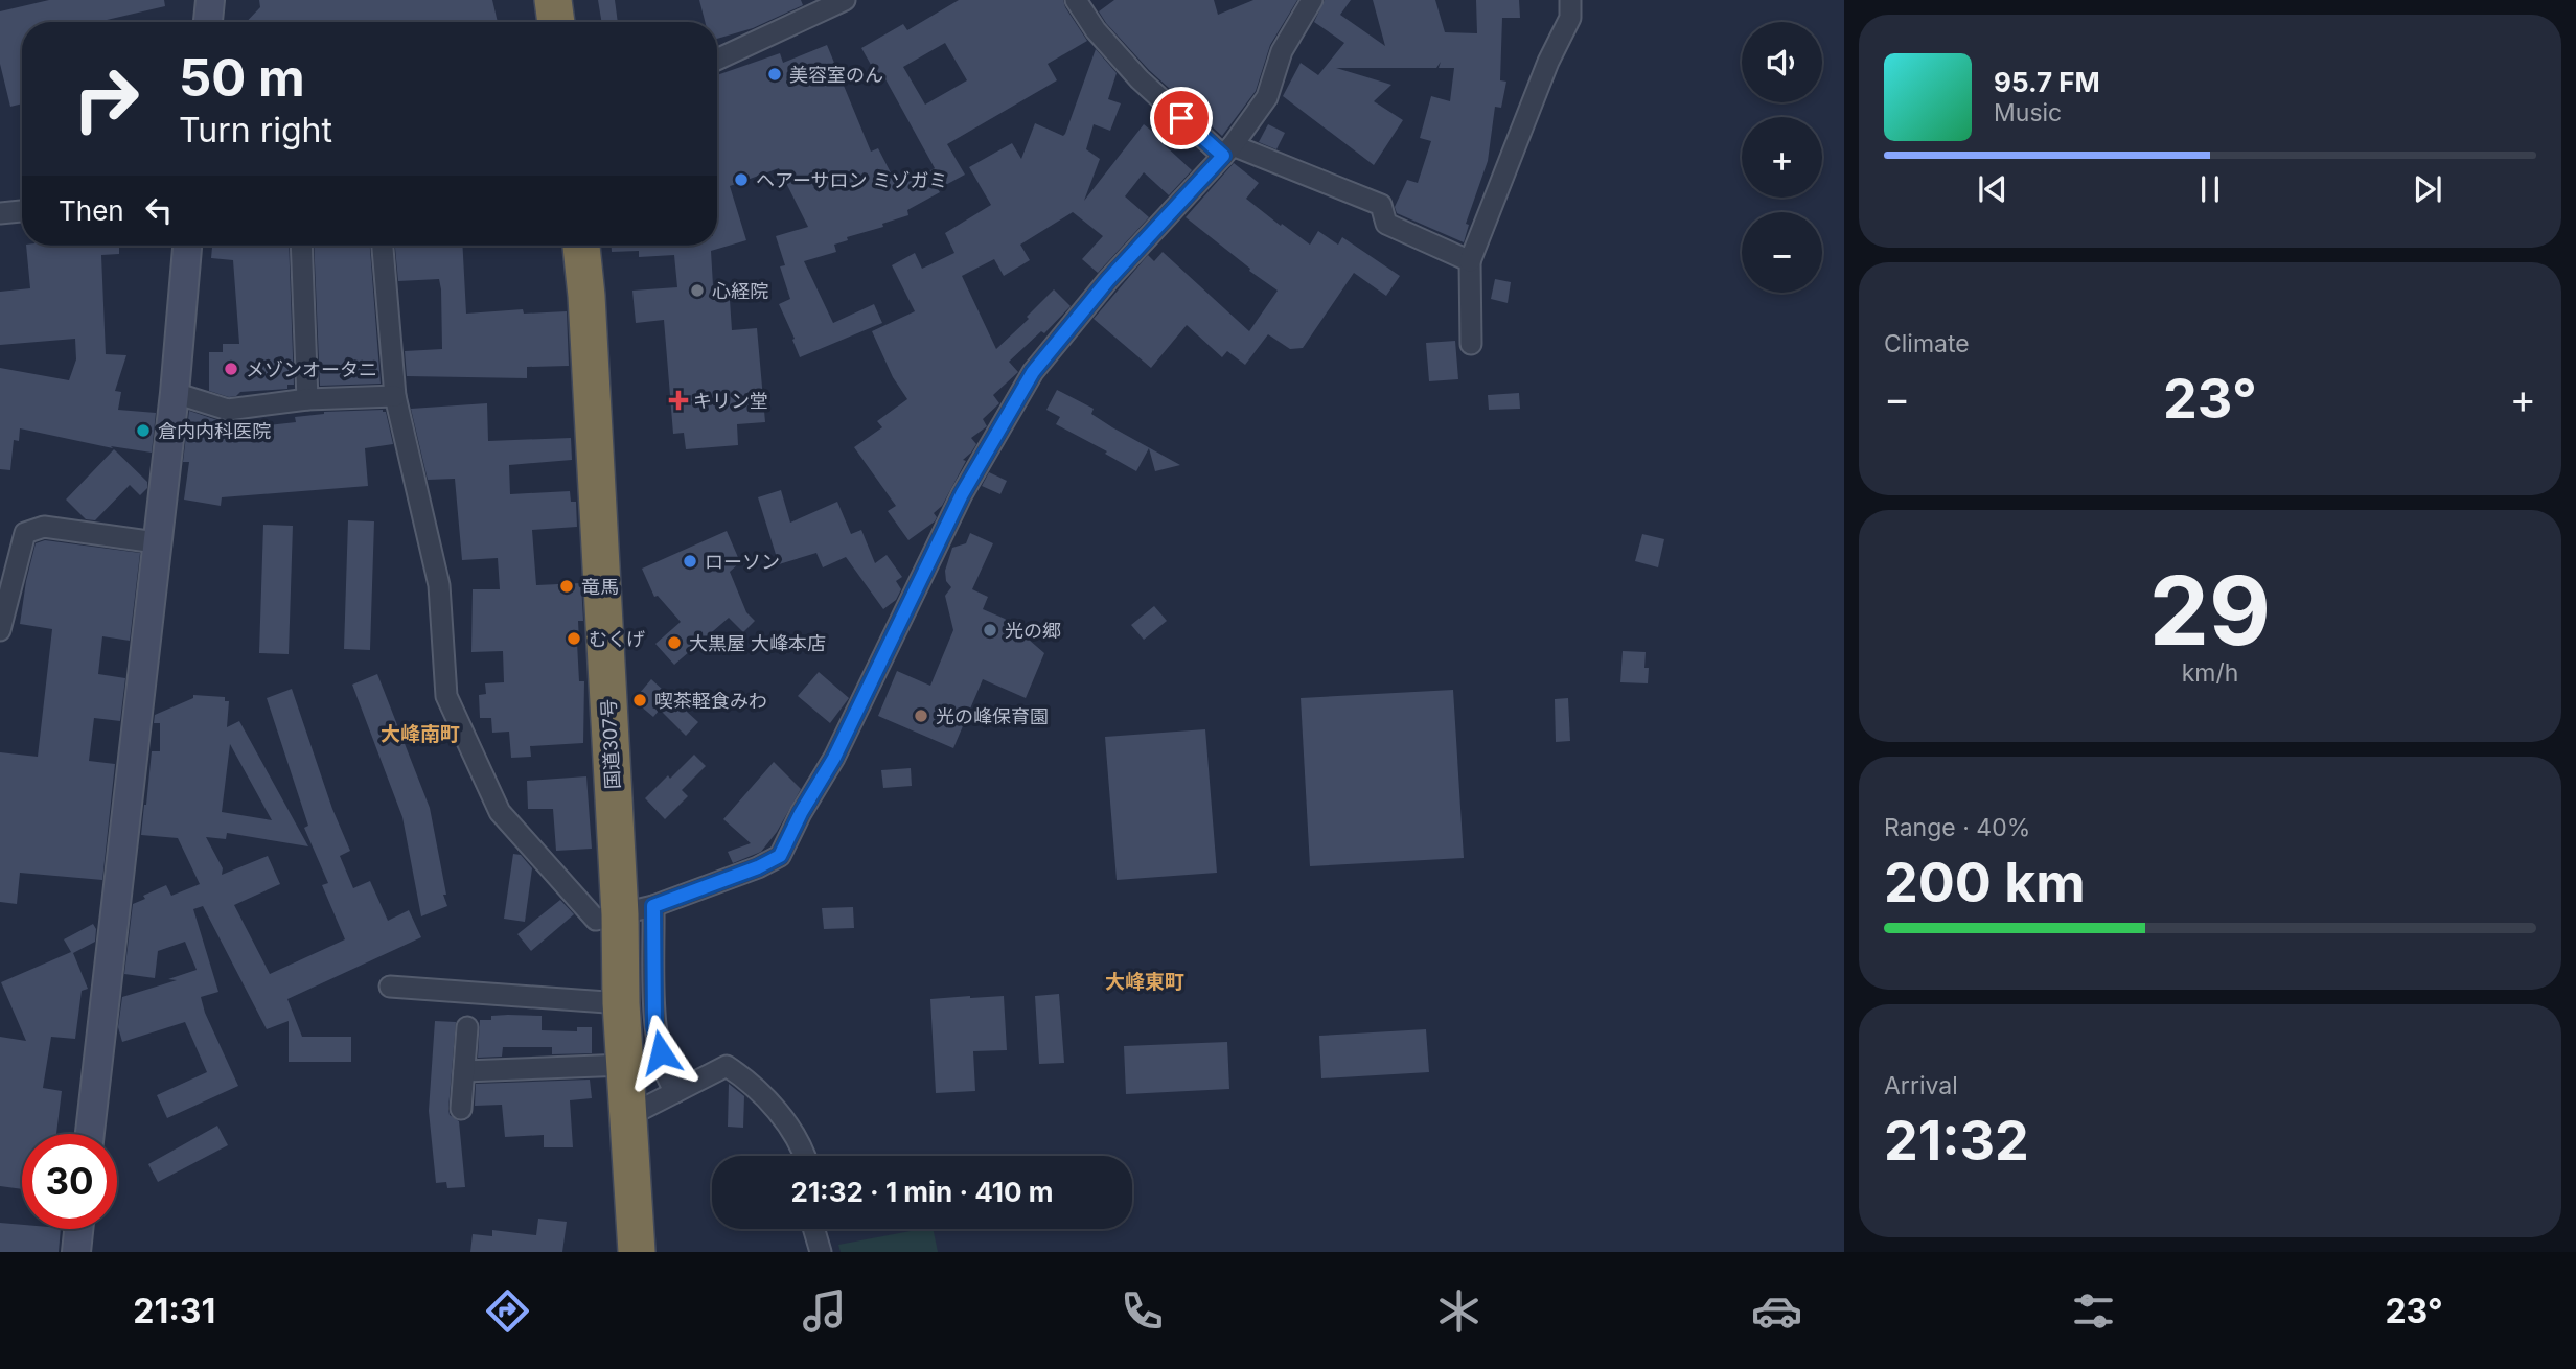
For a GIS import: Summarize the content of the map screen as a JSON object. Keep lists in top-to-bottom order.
{
  "streets": {
    "highway": ["国道307号"]
  },
  "districts": ["大峰南町", "大峰東町"],
  "places": {
    "other": [
      "美容室のん",
      "ヘアーサロン ミゾガミ",
      "心経院",
      "メゾンオータニ",
      "倉内内科医院",
      "ローソン",
      "竜馬",
      "光の郷",
      "むくげ",
      "大黒屋 大峰本店",
      "喫茶軽食みわ",
      "光の峰保育園"
    ],
    "health": ["キリン堂"]
  },
  "page": {
    "map_buttons": ["+", "−"],
    "turn": ["50 m", "Turn right"],
    "song": ["95.7 FM", "Music"],
    "then": "Then",
    "tile": [
      "Climate",
      ["29", "km/h"],
      ["Range · 40%", "200 km"],
      ["Arrival", "21:32"]
    ],
    "heat": ["−", "23°", "+"],
    "limit": "30",
    "trip": "21:32 · 1 min · 410 m",
    "tabs": ["21:31", "23°"]
  }
}
